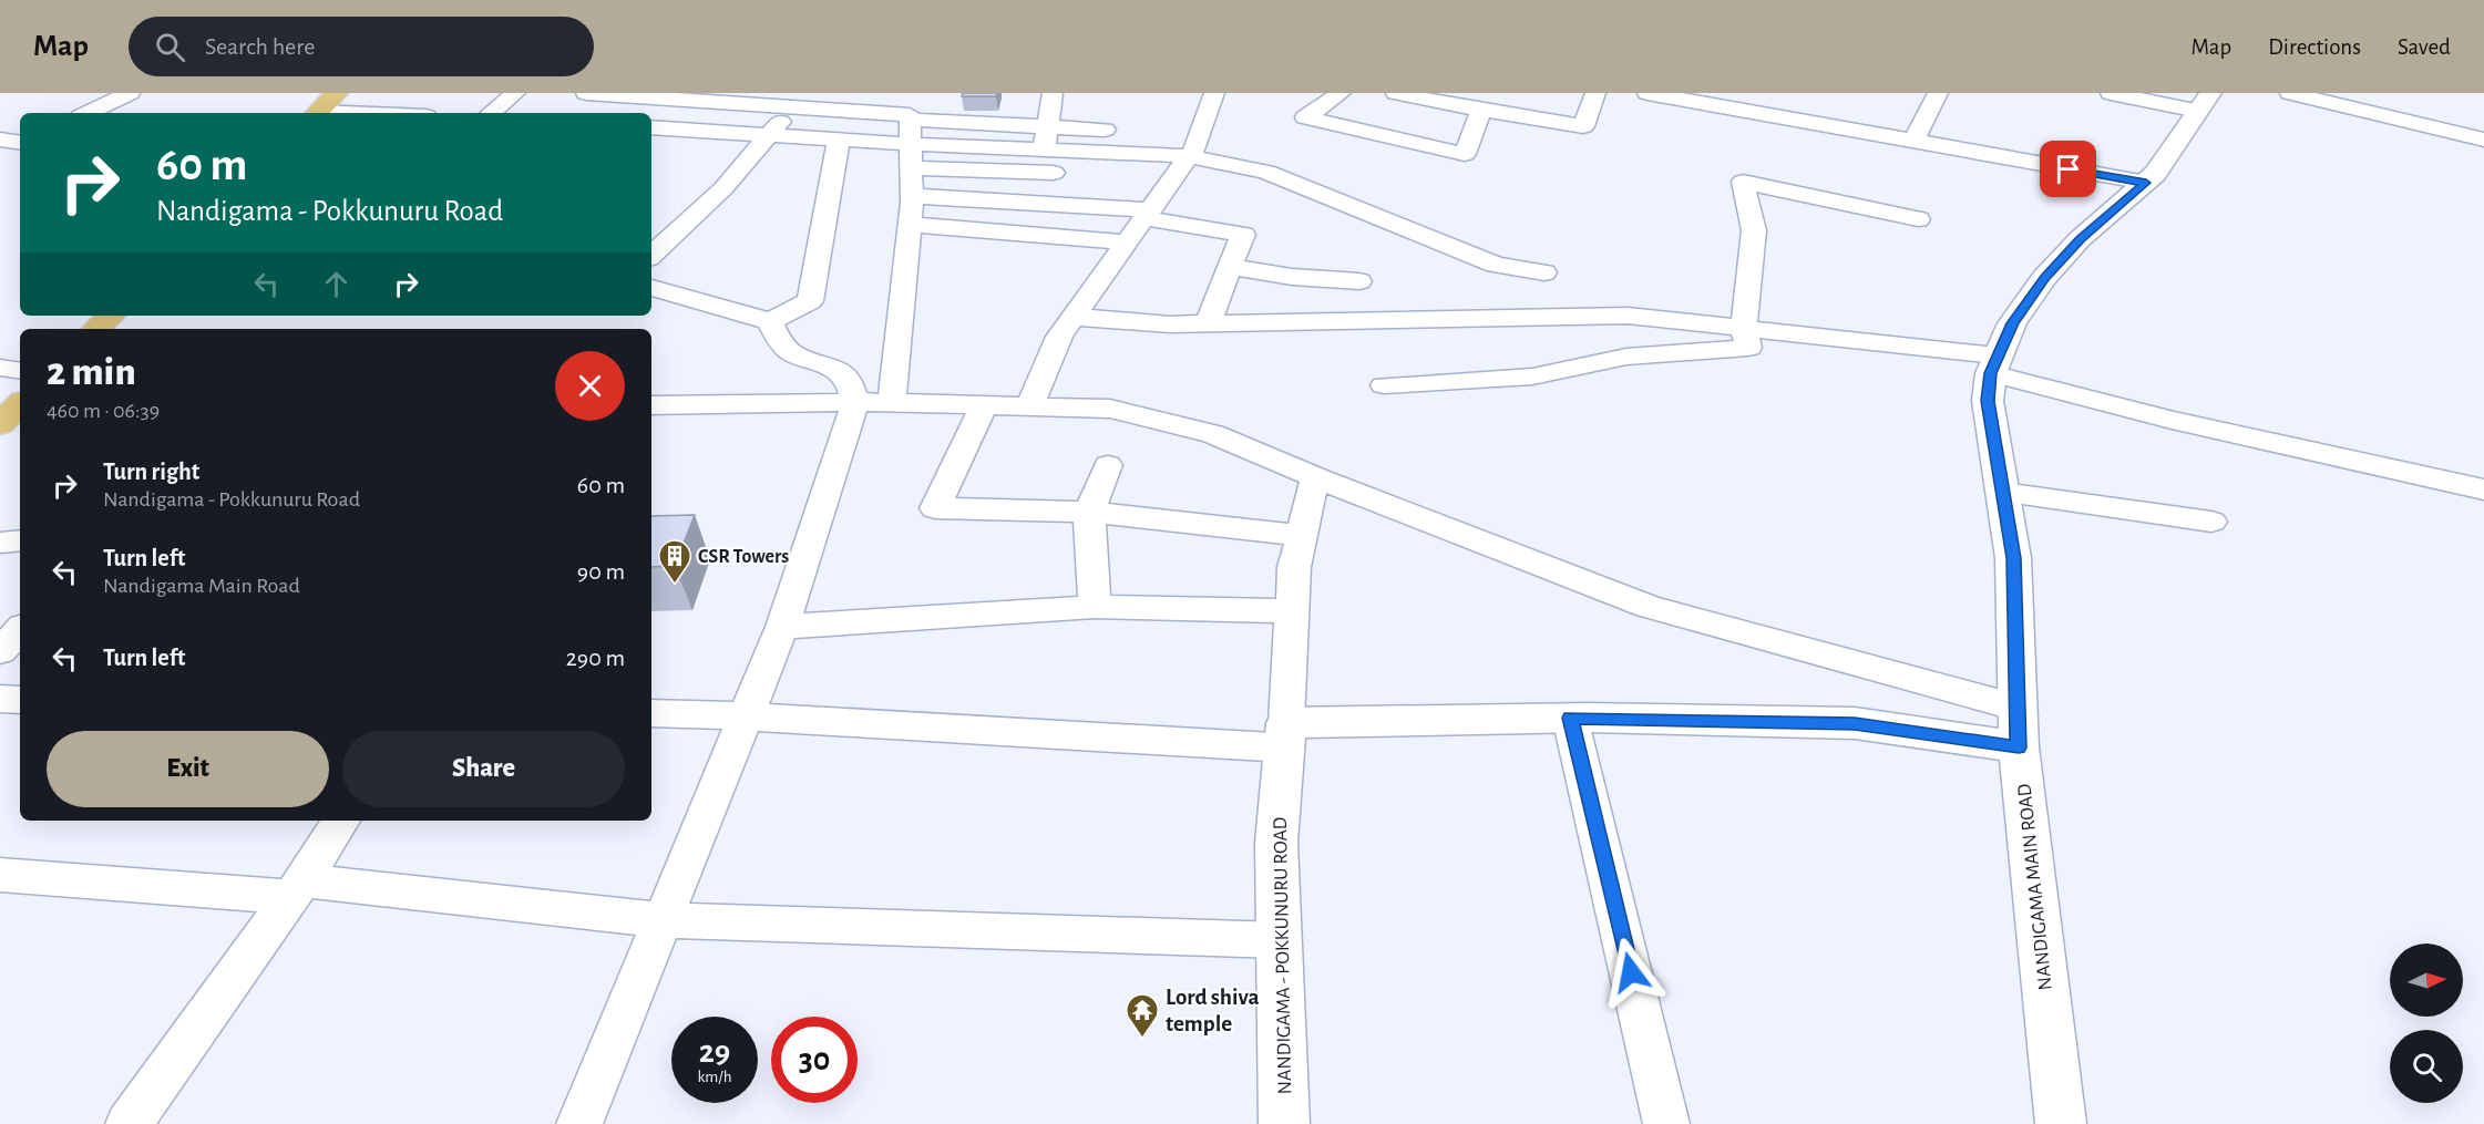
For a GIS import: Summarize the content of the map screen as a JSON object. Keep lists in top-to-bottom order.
{
  "streets": {
    "street": ["NANDIGAMA MAIN ROAD", "NANDIGAMA - POKKUNURU ROAD"]
  },
  "places": {
    "building": ["CSR Towers"],
    "temple": ["Lord shiva temple"]
  },
  "north": "right",
  "page": {
    "header": "Map",
    "search": "Search here",
    "nav": ["Map", "Directions", "Saved"],
    "turn": ["60 m", "Nandigama - Pokkunuru Road"],
    "heading": ["2 min", "460 m · 06:39"],
    "list": [
      {
        "name": "Turn right",
        "note": "Nandigama - Pokkunuru Road",
        "value": "60 m"
      },
      {
        "name": "Turn left",
        "note": "Nandigama Main Road",
        "value": "90 m"
      },
      {
        "name": "Turn left",
        "value": "290 m"
      }
    ],
    "buttons": ["Exit", "Share"],
    "speed": "29 km/h",
    "limit": "30"
  }
}
